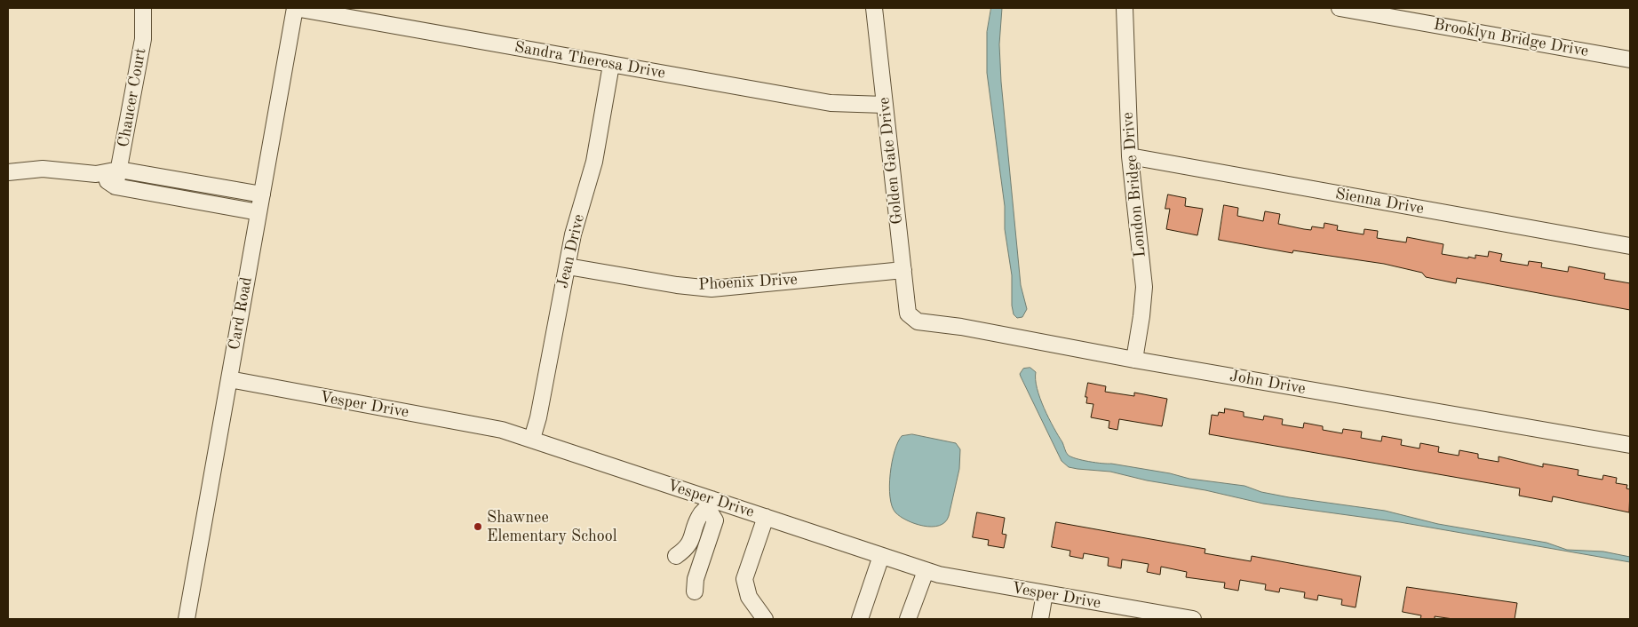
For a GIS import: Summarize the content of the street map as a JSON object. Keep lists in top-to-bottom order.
{
  "streets": {
    "street": [
      "Brooklyn Bridge Drive",
      "Sandra Theresa Drive",
      "Chaucer Court",
      "Golden Gate Drive",
      "London Bridge Drive",
      "Sienna Drive",
      "Jean Drive",
      "Phoenix Drive",
      "Card Road",
      "John Drive",
      "Vesper Drive"
    ]
  },
  "crossings": [
    ["Sandra Theresa Drive", "Golden Gate Drive"],
    ["Sandra Theresa Drive", "Jean Drive"],
    ["Sandra Theresa Drive", "Card Road"],
    ["Golden Gate Drive", "Phoenix Drive"],
    ["Golden Gate Drive", "John Drive"],
    ["London Bridge Drive", "Sienna Drive"],
    ["London Bridge Drive", "John Drive"],
    ["Jean Drive", "Phoenix Drive"],
    ["Jean Drive", "Vesper Drive"],
    ["Card Road", "Vesper Drive"]
  ],
  "places": ["Shawnee Elementary School"]
}
